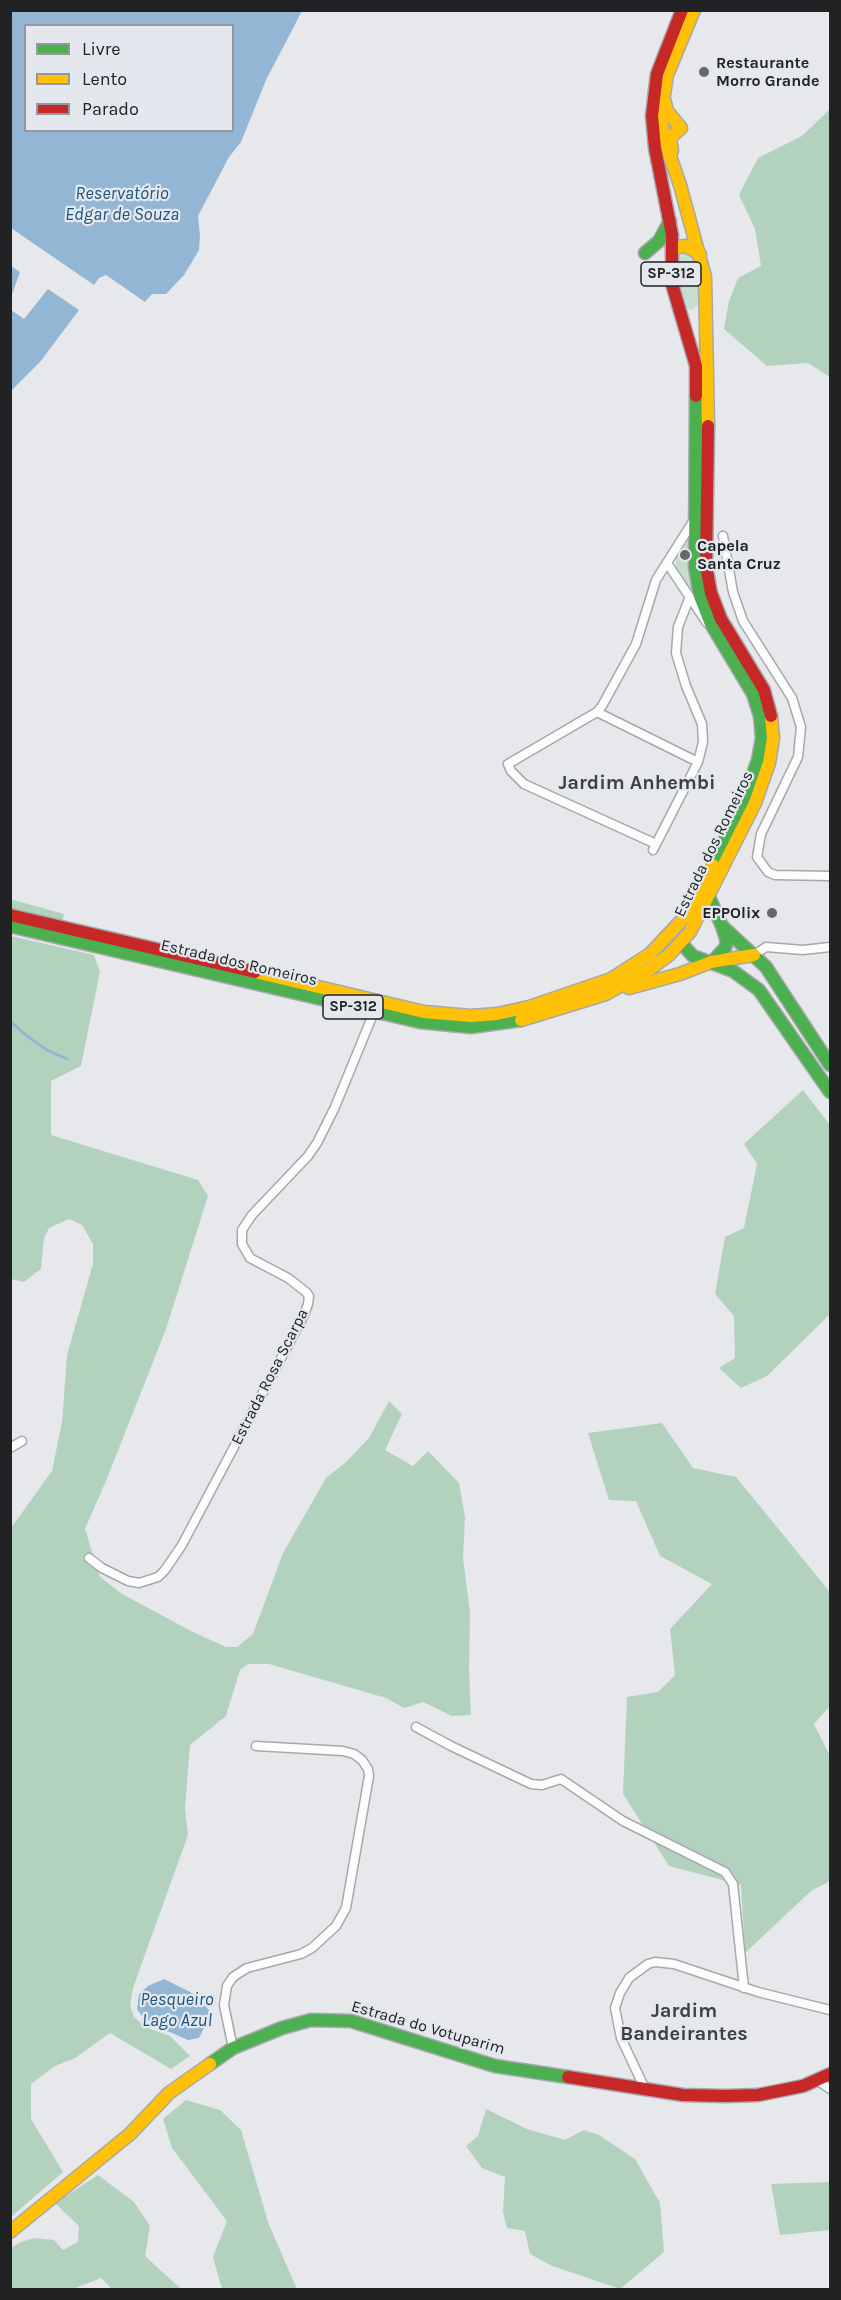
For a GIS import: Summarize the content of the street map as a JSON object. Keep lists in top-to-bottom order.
{
  "streets": {
    "main road": ["SP-312", "Estrada dos Romeiros", "Estrada do Votuparim"],
    "street": ["Estrada Rosa Scarpa"]
  },
  "crossings": [
    ["Estrada dos Romeiros", "Estrada Rosa Scarpa"]
  ],
  "districts": ["Jardim Anhembi", "Jardim Bandeirantes"],
  "water": ["Reservatório Edgar de Souza", "Pesqueiro Lago Azul"],
  "places": ["Restaurante Morro Grande", "Capela Santa Cruz", "EPPOlix"],
  "legend": ["Livre", "Lento", "Parado"]
}
